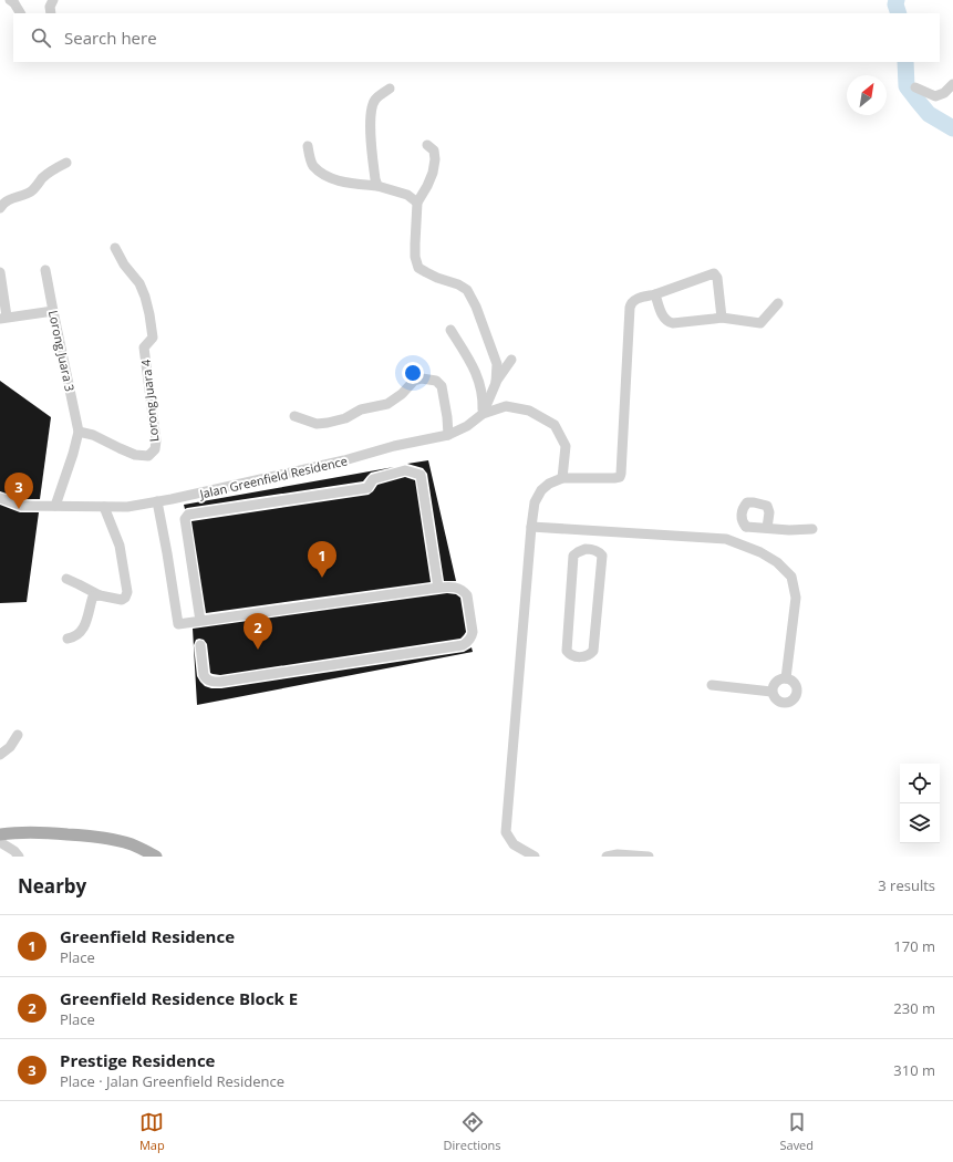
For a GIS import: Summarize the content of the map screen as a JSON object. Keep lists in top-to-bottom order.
{
  "streets": {
    "street": ["Lorong Juara 3", "Lorong Juara 4", "Jalan Greenfield Residence"]
  },
  "crossings": [
    ["Lorong Juara 3", "Lorong Juara 4"]
  ],
  "north": "top right",
  "page": {
    "search": "Search here",
    "pins": ["3", "1", "2"],
    "heading": ["Nearby", "3 results"],
    "list": [
      {
        "mark": "1",
        "name": "Greenfield Residence",
        "note": "Place",
        "value": "170 m"
      },
      {
        "mark": "2",
        "name": "Greenfield Residence Block E",
        "note": "Place",
        "value": "230 m"
      },
      {
        "mark": "3",
        "name": "Prestige Residence",
        "note": "Place · Jalan Greenfield Residence",
        "value": "310 m"
      }
    ],
    "nav": ["Map", "Directions", "Saved"]
  }
}
